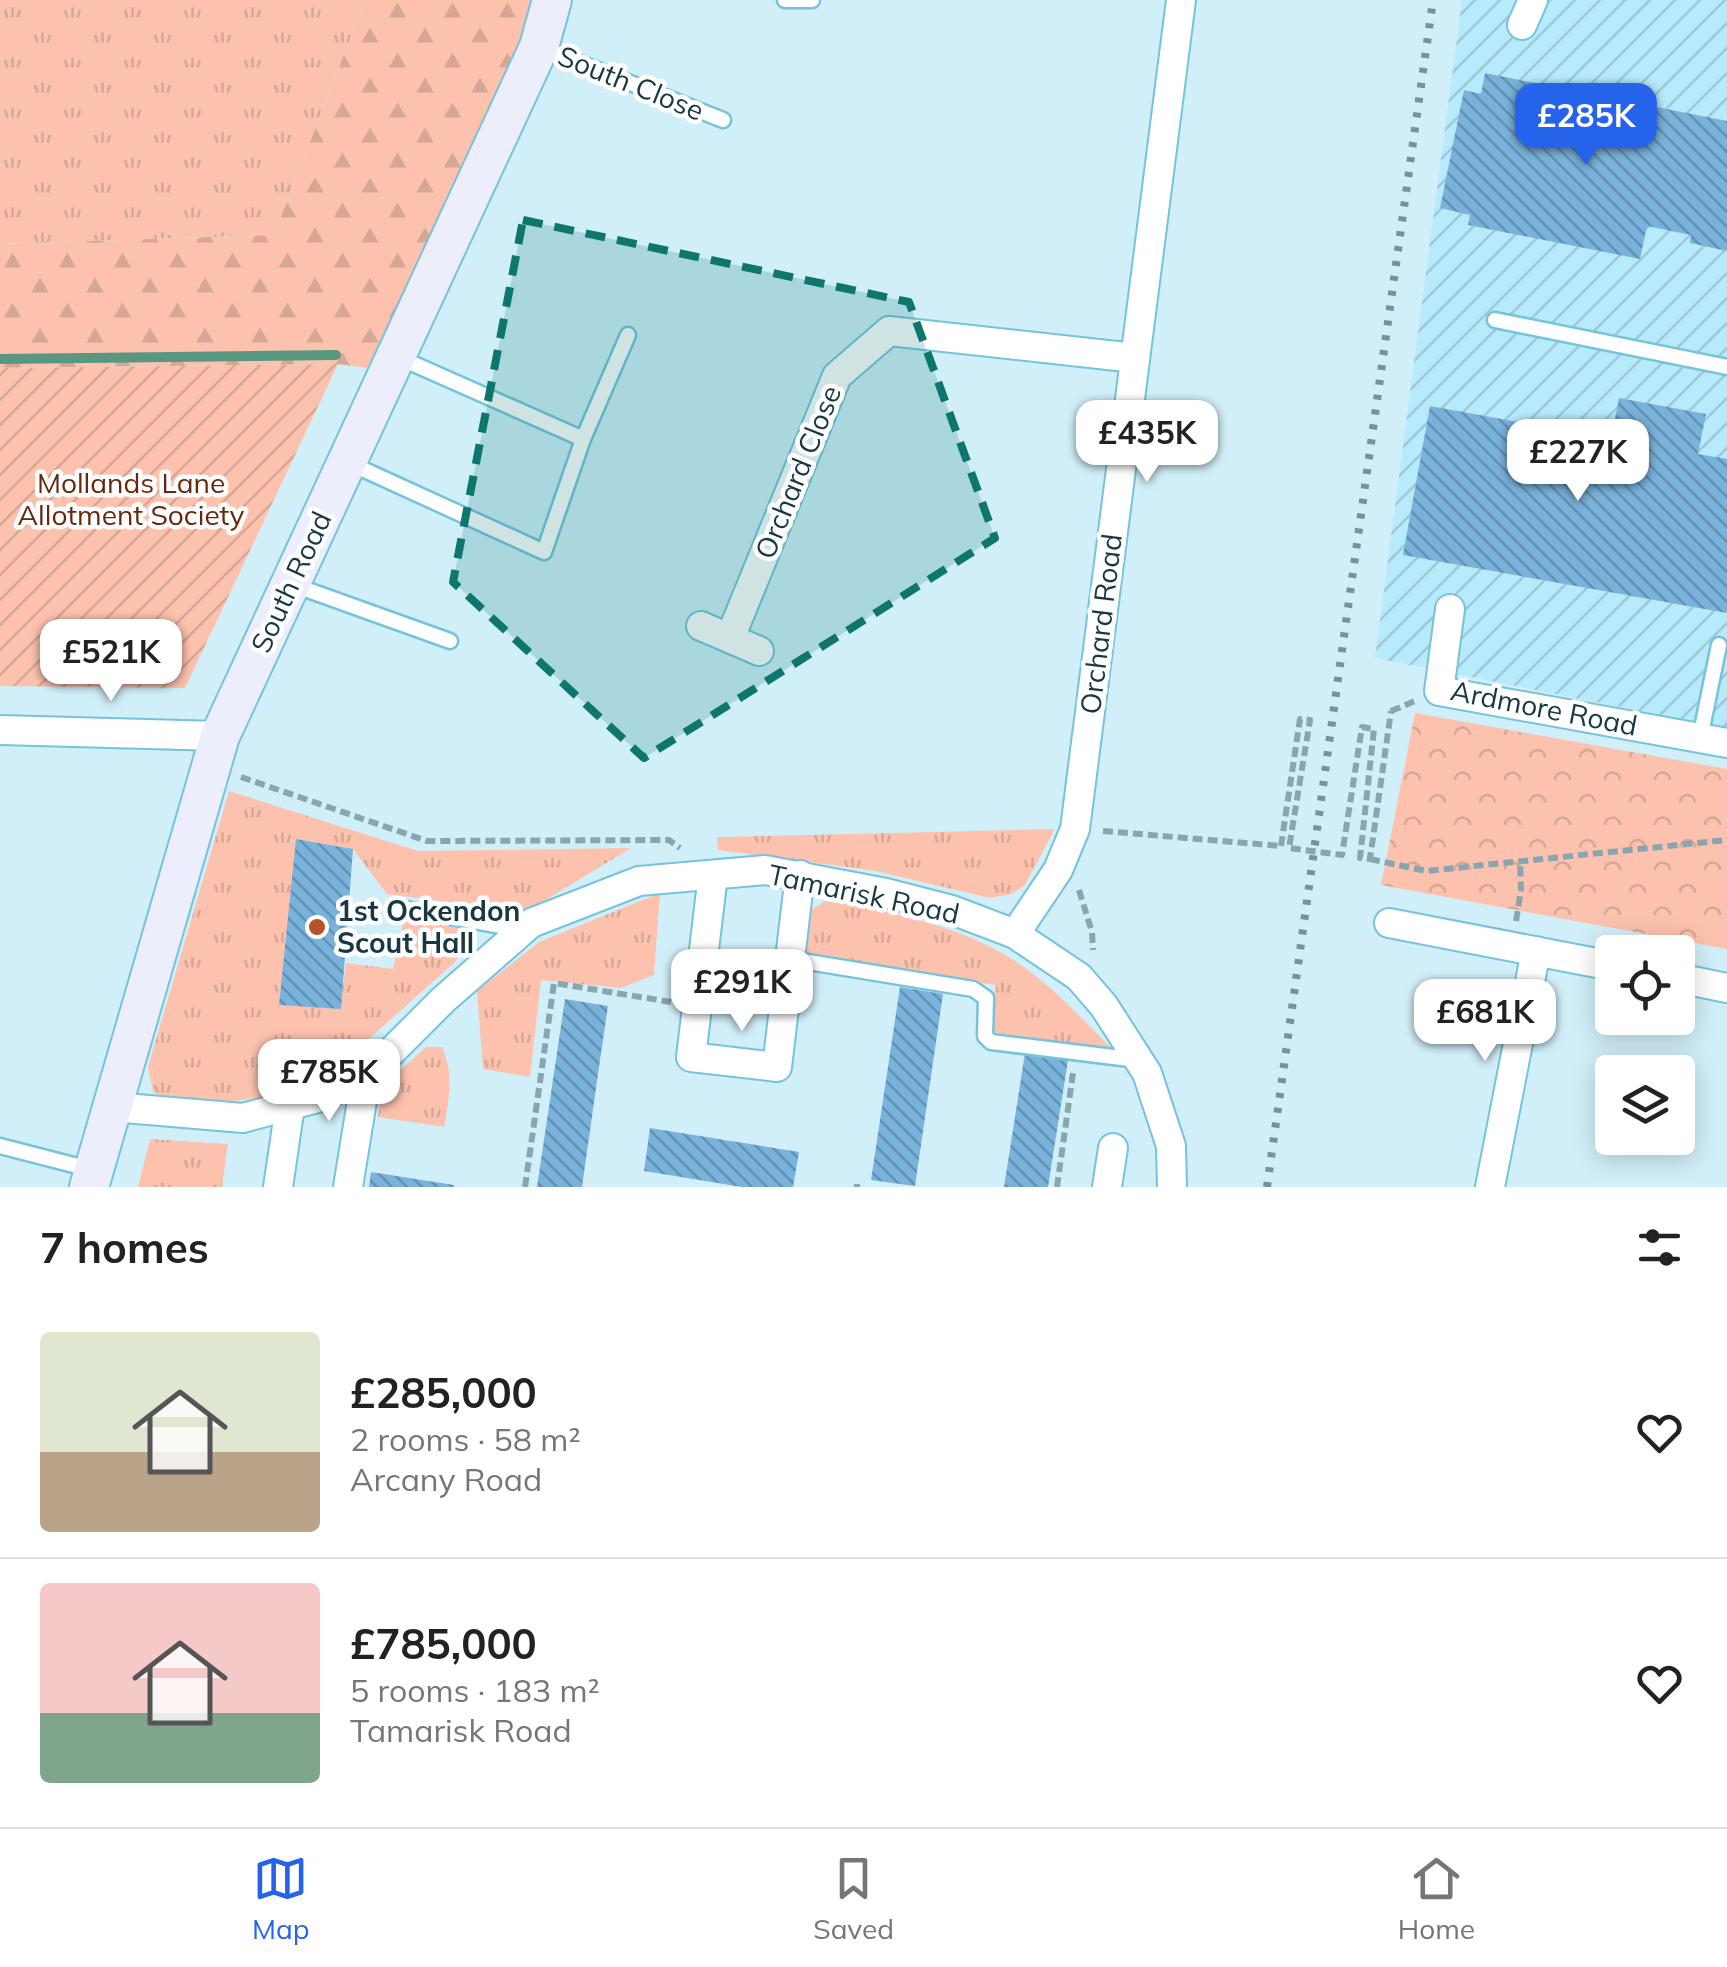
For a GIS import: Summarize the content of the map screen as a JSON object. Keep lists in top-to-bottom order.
{
  "streets": {
    "main road": ["South Road"],
    "street": [
      "Orchard Close",
      "Orchard Road",
      "Ardmore Road",
      "Tamarisk Road"
    ],
    "lane": ["South Close"]
  },
  "crossings": [
    ["South Close", "South Road"],
    ["Orchard Close", "Orchard Road"],
    ["South Road", "Tamarisk Road"],
    ["Orchard Road", "Tamarisk Road"]
  ],
  "parks": ["Mollands Lane Allotment Society"],
  "places": ["1st Ockendon Scout Hall"],
  "page": {
    "price": [
      "£285K",
      "£435K",
      "£227K",
      "£521K",
      "£291K",
      "£681K",
      "£785K"
    ],
    "heading": "7 homes",
    "list": [
      {
        "name": "£285,000",
        "note": "2 rooms · 58 m² · Arcany Road"
      },
      {
        "name": "£785,000",
        "note": "5 rooms · 183 m² · Tamarisk Road"
      }
    ],
    "tabs": ["Map", "Saved", "Home"]
  }
}
